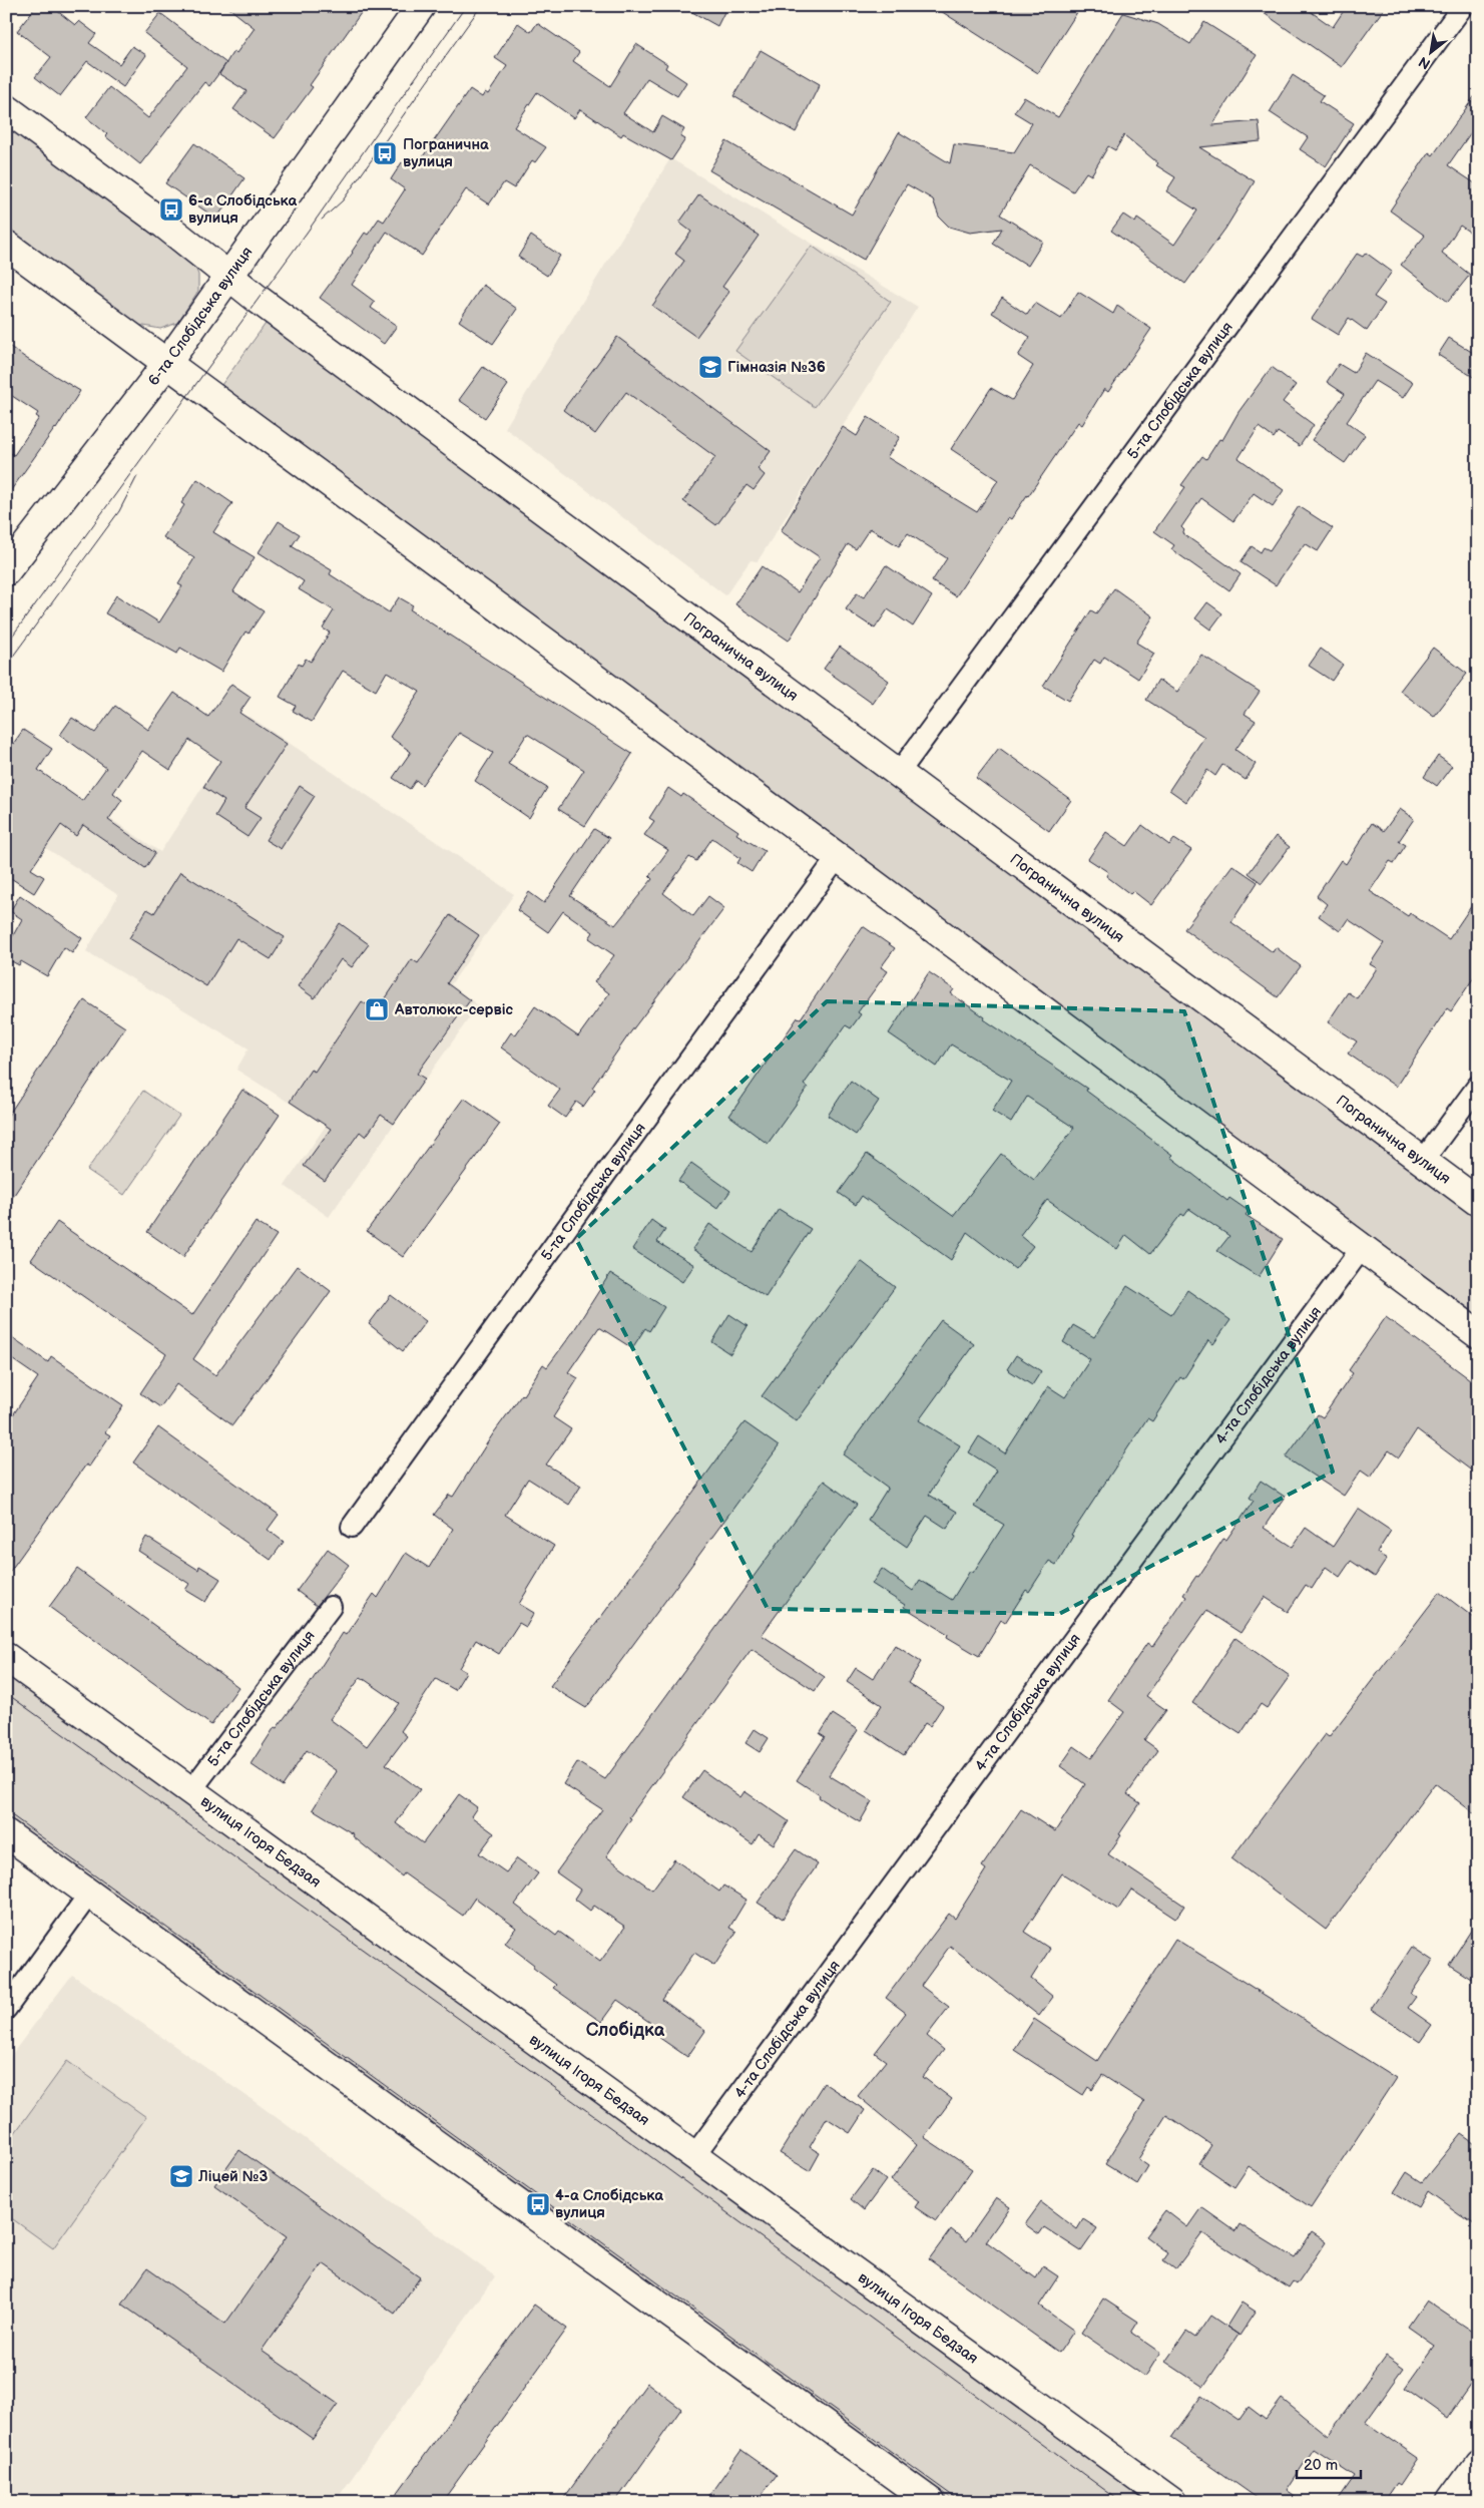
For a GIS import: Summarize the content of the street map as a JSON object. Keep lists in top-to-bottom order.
{
  "streets": {
    "main road": ["6-та Слобідська вулиця", "Погранична вулиця", "вулиця Ігоря Бедзая"],
    "street": ["5-та Слобідська вулиця", "4-та Слобідська вулиця"]
  },
  "crossings": [
    ["6-та Слобідська вулиця", "Погранична вулиця"],
    ["5-та Слобідська вулиця", "Погранична вулиця"],
    ["5-та Слобідська вулиця", "вулиця Ігоря Бедзая"],
    ["4-та Слобідська вулиця", "вулиця Ігоря Бедзая"]
  ],
  "districts": ["Слобідка"],
  "places": {
    "bus stop": ["Погранична вулиця", "6-а Слобідська вулиця", "4-а Слобідська вулиця"],
    "school or university": ["Гімназія №36", "Ліцей №3"],
    "shop": ["Автолюкс-сервіс"]
  },
  "scale_bar": "20 m",
  "north": "bottom left"
}
